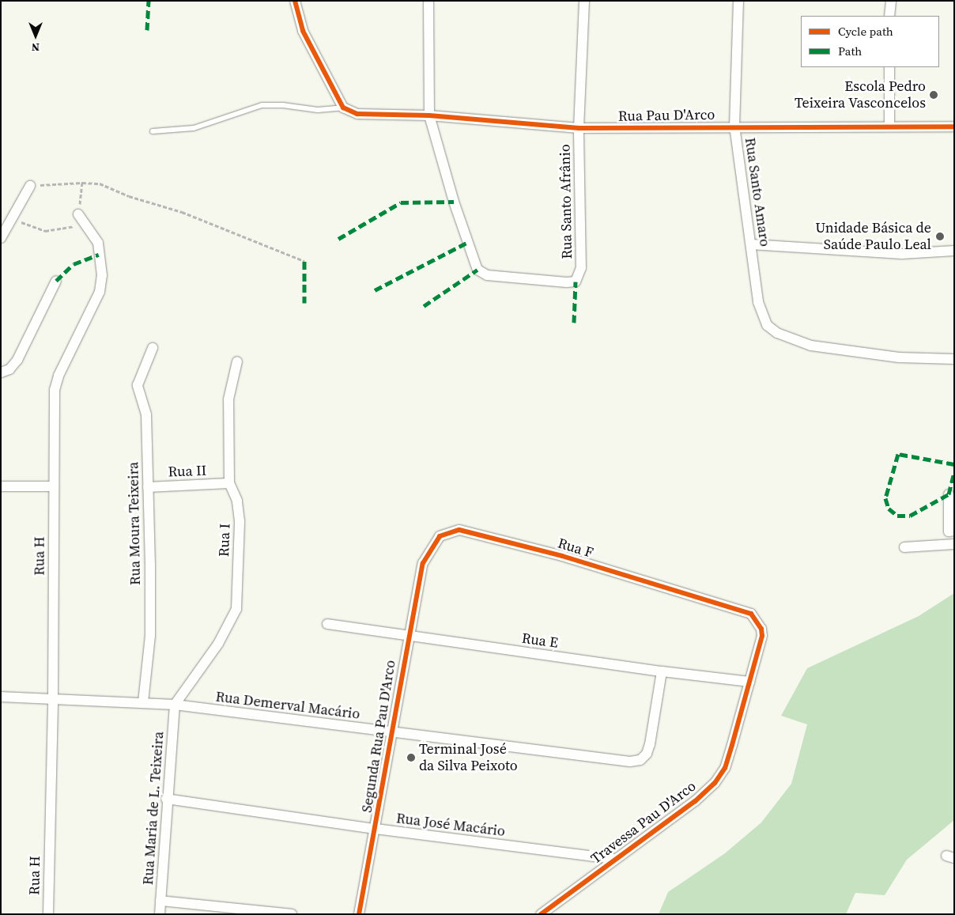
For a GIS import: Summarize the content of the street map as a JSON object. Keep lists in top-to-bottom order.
{
  "streets": {
    "street": [
      "Rua Pau D'Arco",
      "Rua Santo Amaro",
      "Rua Santo Afrânio",
      "Rua II",
      "Rua Moura Teixeira",
      "Rua I",
      "Rua F",
      "Rua H",
      "Rua E",
      "Rua Demerval Macário",
      "Segunda Rua Pau D'Arco",
      "Rua Maria de L. Teixeira",
      "Travessa Pau D'Arco",
      "Rua José Macário"
    ]
  },
  "crossings": [
    ["Rua Pau D'Arco", "Rua Santo Amaro"],
    ["Rua Pau D'Arco", "Rua Santo Afrânio"],
    ["Rua II", "Rua Moura Teixeira"],
    ["Rua II", "Rua I"],
    ["Rua Moura Teixeira", "Rua Demerval Macário"],
    ["Rua I", "Rua Demerval Macário"],
    ["Rua I", "Rua Maria de L. Teixeira"],
    ["Rua F", "Segunda Rua Pau D'Arco"],
    ["Rua F", "Travessa Pau D'Arco"],
    ["Rua H", "Rua Demerval Macário"],
    ["Rua E", "Rua Demerval Macário"],
    ["Rua E", "Segunda Rua Pau D'Arco"],
    ["Rua E", "Travessa Pau D'Arco"],
    ["Rua Demerval Macário", "Segunda Rua Pau D'Arco"],
    ["Rua Demerval Macário", "Rua Maria de L. Teixeira"],
    ["Segunda Rua Pau D'Arco", "Rua José Macário"],
    ["Rua Maria de L. Teixeira", "Rua José Macário"],
    ["Travessa Pau D'Arco", "Rua José Macário"]
  ],
  "places": ["Escola Pedro Teixeira Vasconcelos", "Unidade Básica de Saúde Paulo Leal", "Terminal José da Silva Peixoto"],
  "legend": ["Cycle path", "Path"],
  "north": "bottom"
}
